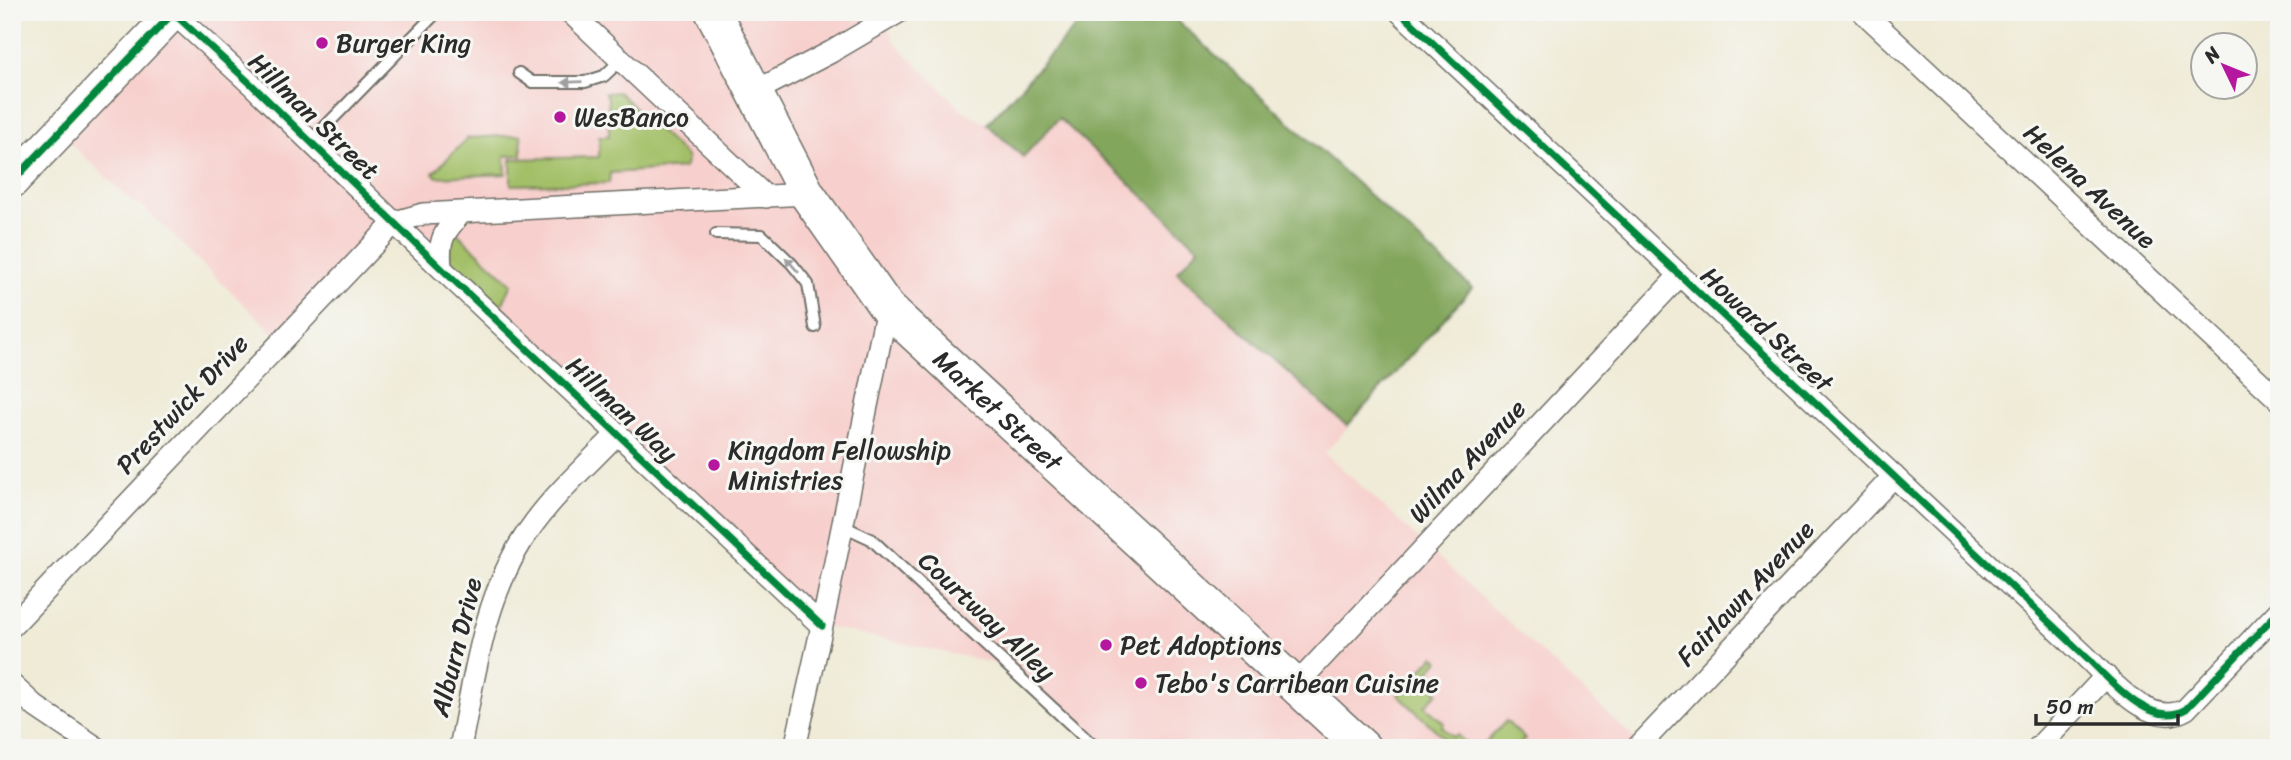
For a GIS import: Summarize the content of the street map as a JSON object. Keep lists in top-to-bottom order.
{
  "streets": {
    "main road": ["Market Street"],
    "street": [
      "Hillman Street",
      "Helena Avenue",
      "Howard Street",
      "Prestwick Drive",
      "Hillman Way",
      "Wilma Avenue",
      "Fairlawn Avenue",
      "Alburn Drive"
    ],
    "lane": ["Courtway Alley"]
  },
  "crossings": [
    ["Hillman Street", "Prestwick Drive"],
    ["Hillman Street", "Hillman Way"],
    ["Howard Street", "Wilma Avenue"],
    ["Howard Street", "Fairlawn Avenue"],
    ["Prestwick Drive", "Hillman Way"],
    ["Hillman Way", "Alburn Drive"],
    ["Market Street", "Wilma Avenue"]
  ],
  "places": [
    "Burger King",
    "WesBanco",
    "Kingdom Fellowship Ministries",
    "Pet Adoptions",
    "Tebo's Carribean Cuisine"
  ],
  "scale_bar": "50 m",
  "north": "top left"
}
